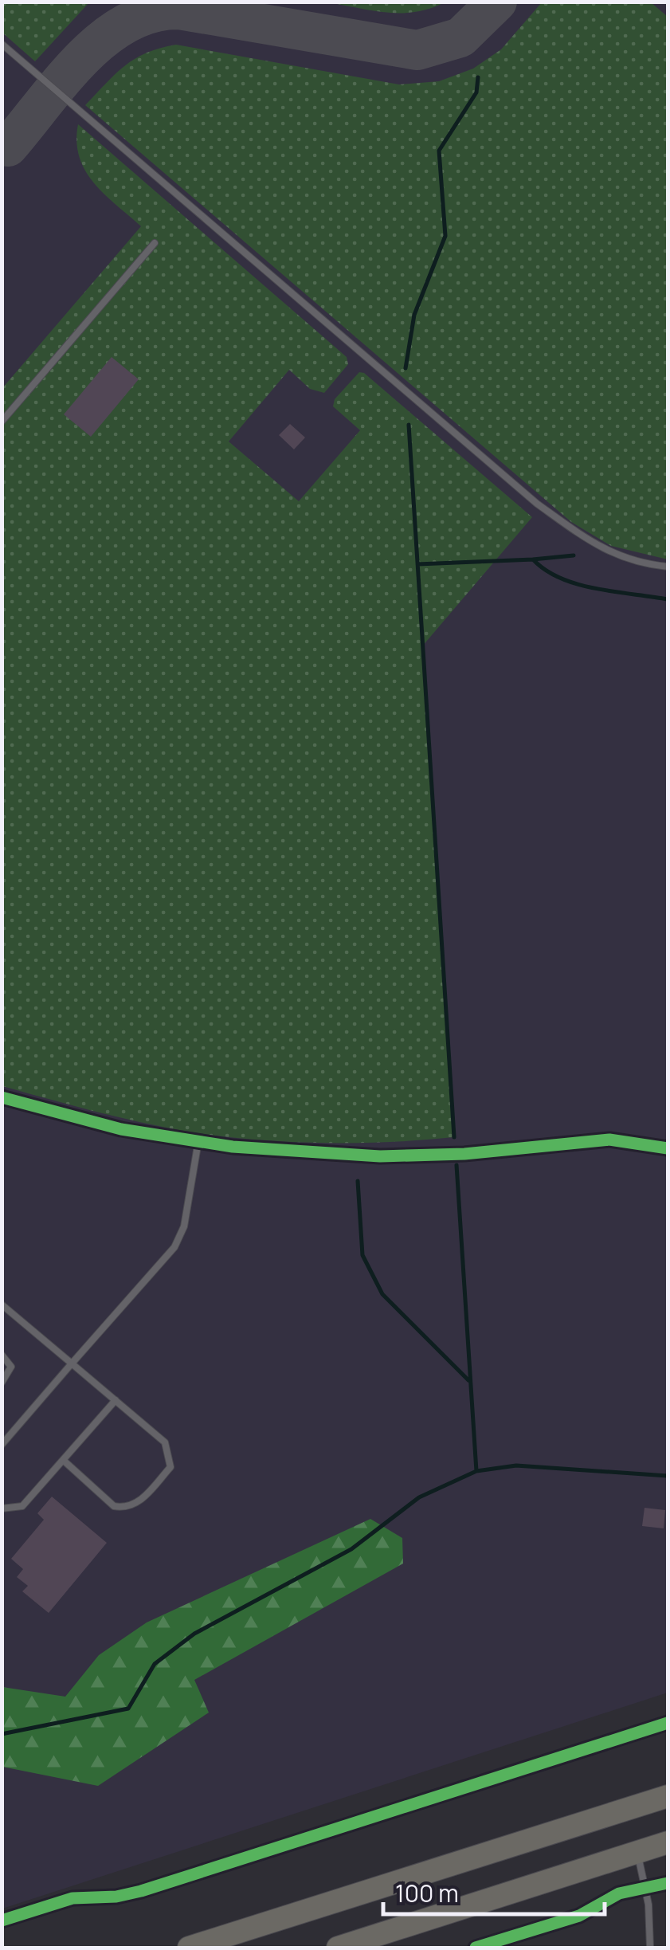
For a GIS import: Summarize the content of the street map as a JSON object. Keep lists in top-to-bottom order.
{
  "scale_bar": "100 m"
}
